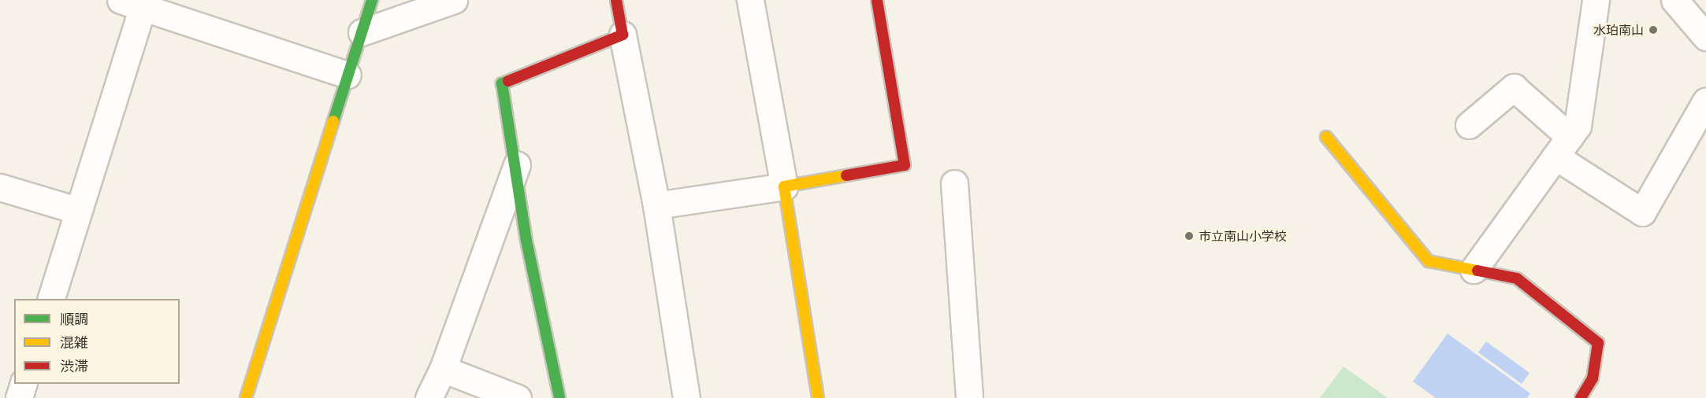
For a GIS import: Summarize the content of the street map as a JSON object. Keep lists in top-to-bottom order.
{
  "places": ["水珀南山", "市立南山小学校"],
  "legend": ["順調", "混雑", "渋滞"]
}
